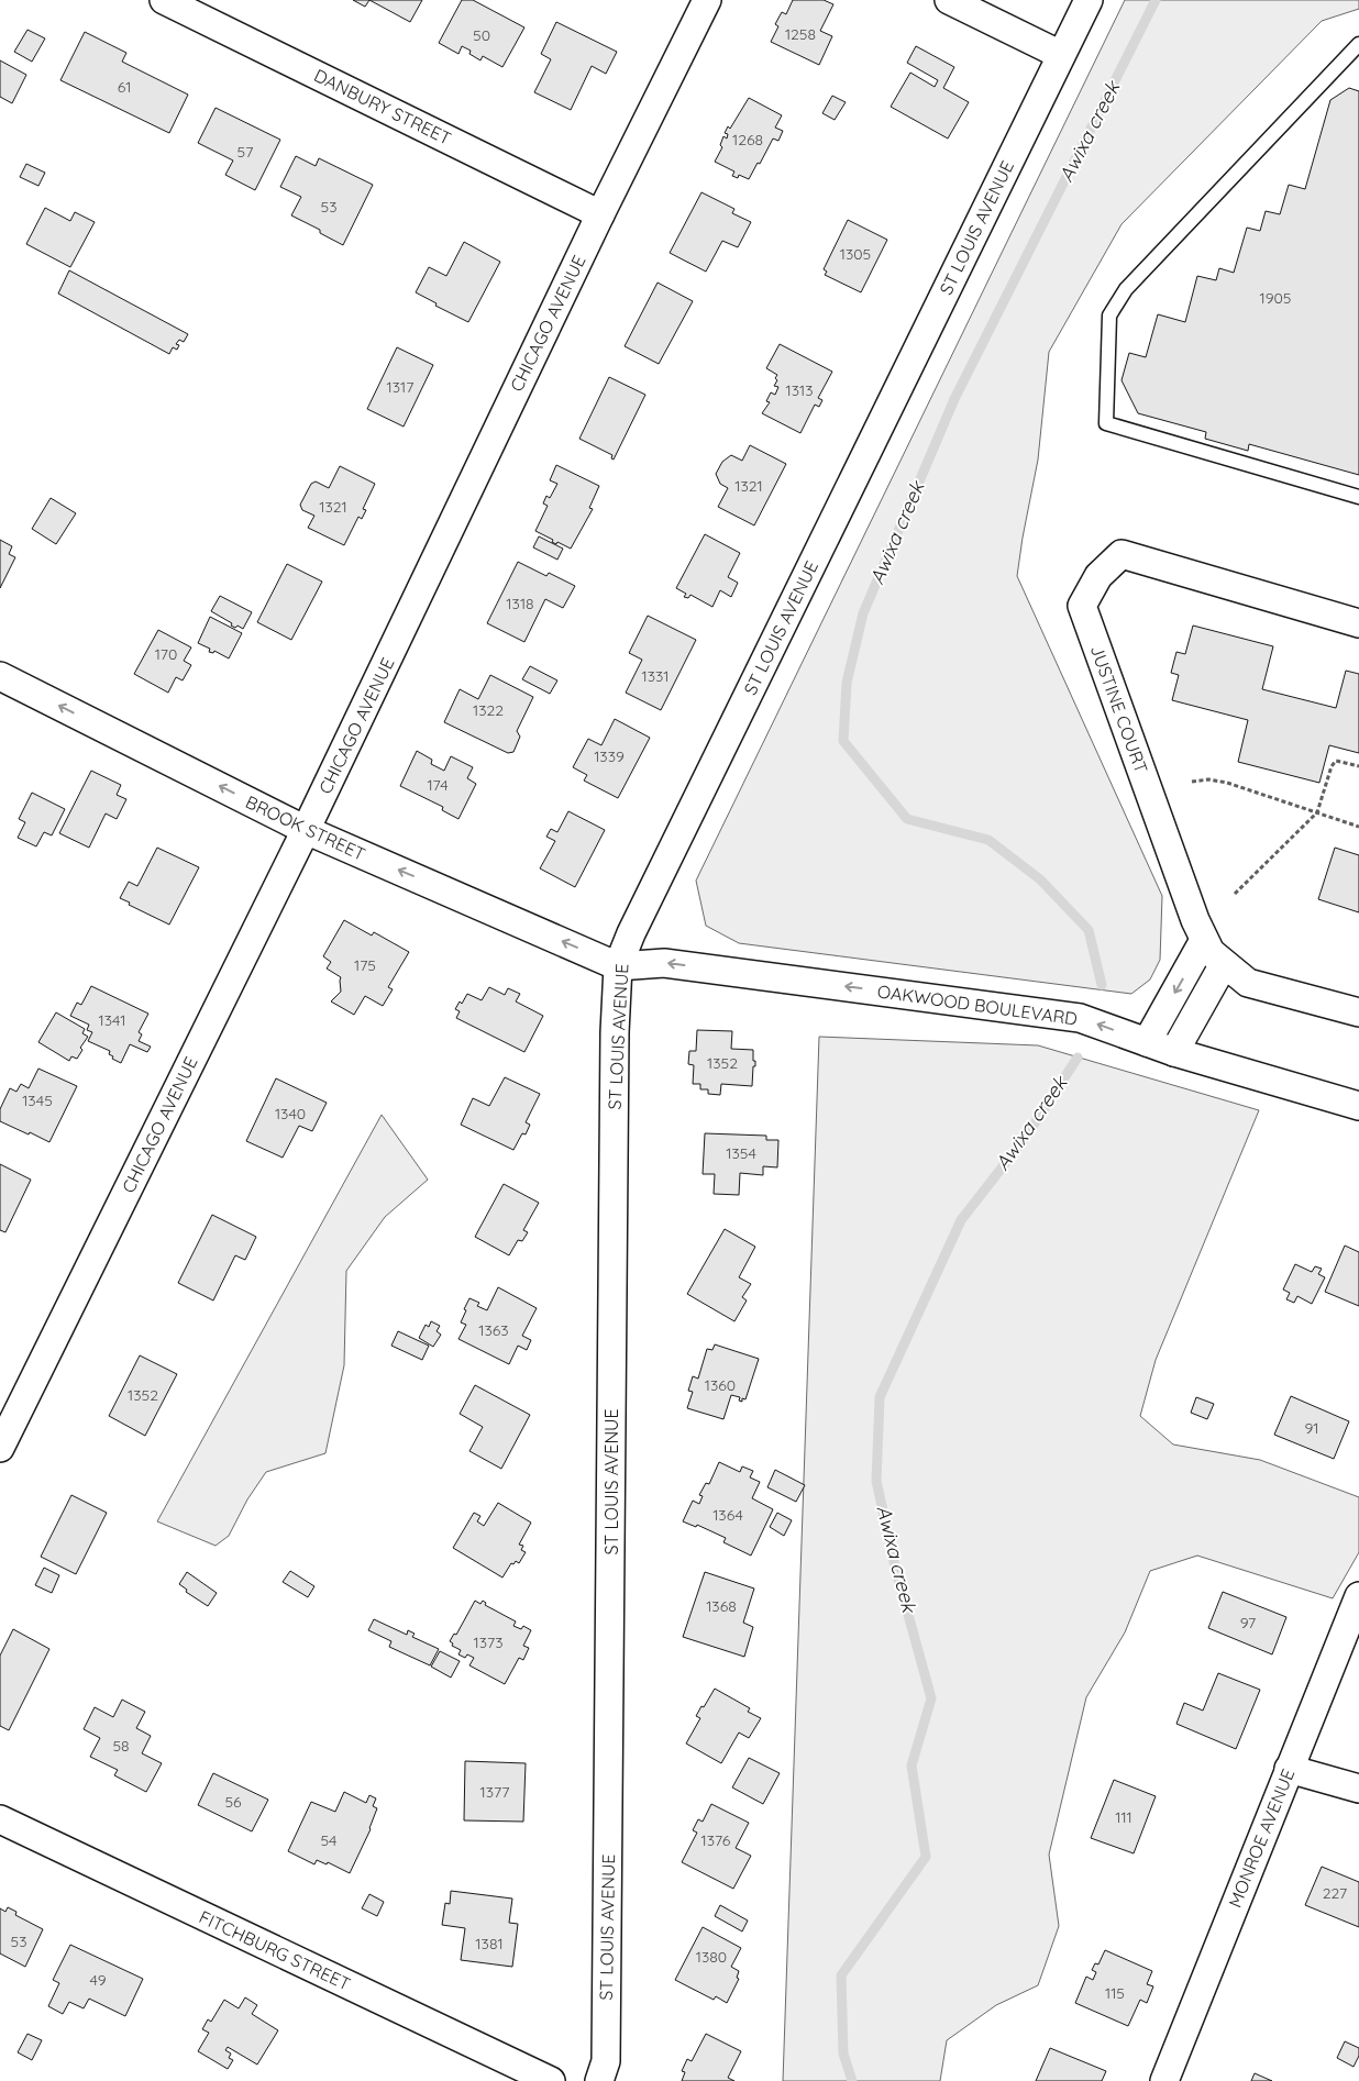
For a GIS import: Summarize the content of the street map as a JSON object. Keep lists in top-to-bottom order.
{
  "streets": {
    "street": [
      "DANBURY STREET",
      "ST LOUIS AVENUE",
      "CHICAGO AVENUE",
      "JUSTINE COURT",
      "BROOK STREET",
      "OAKWOOD BOULEVARD",
      "MONROE AVENUE",
      "FITCHBURG STREET"
    ]
  },
  "crossings": [
    ["DANBURY STREET", "CHICAGO AVENUE"],
    ["ST LOUIS AVENUE", "BROOK STREET"],
    ["ST LOUIS AVENUE", "OAKWOOD BOULEVARD"],
    ["CHICAGO AVENUE", "BROOK STREET"],
    ["BROOK STREET", "OAKWOOD BOULEVARD"]
  ],
  "one_way": ["BROOK STREET", "OAKWOOD BOULEVARD"],
  "water": ["Awixa creek"],
  "house_numbers": [
    "1258",
    "50",
    "61",
    "1268",
    "57",
    "53",
    "1305",
    "1905",
    "1317",
    "1313",
    "1321",
    "1321",
    "1318",
    "170",
    "1331",
    "1322",
    "1339",
    "174",
    "175",
    "1341",
    "1352",
    "1345",
    "1340",
    "1354",
    "1363",
    "1360",
    "1352",
    "91",
    "1364",
    "1368",
    "97",
    "1373",
    "58",
    "1377",
    "56",
    "111",
    "54",
    "1376",
    "227",
    "53",
    "1381",
    "1380",
    "49",
    "115"
  ]
}
